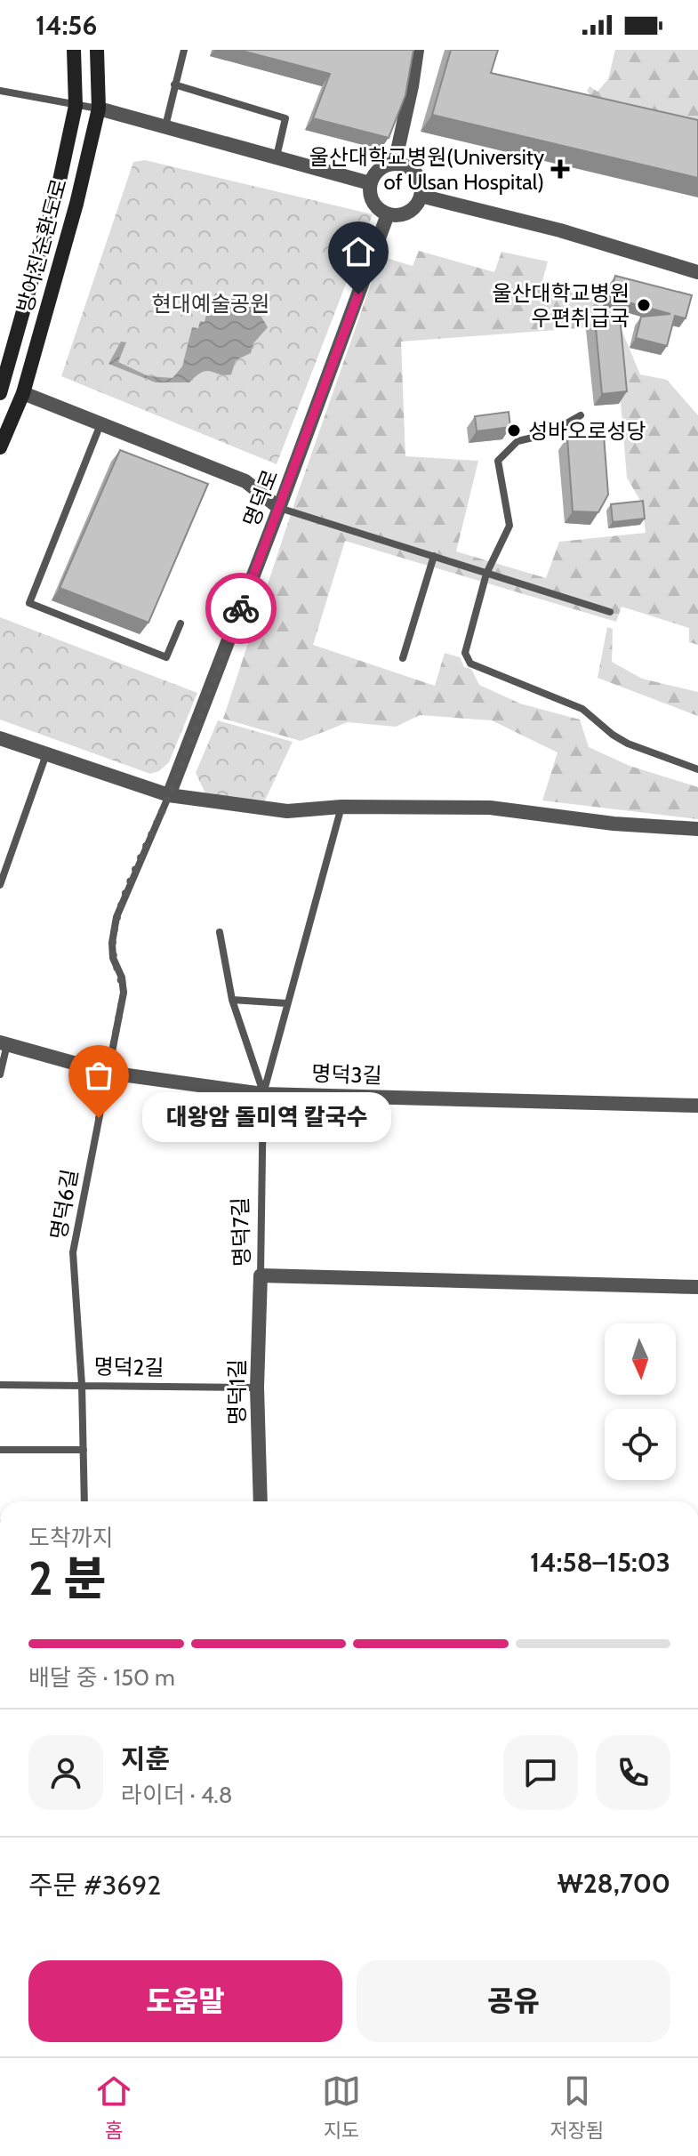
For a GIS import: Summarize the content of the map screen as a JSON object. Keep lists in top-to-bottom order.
{
  "streets": {
    "main road": ["방어진순환도로"],
    "street": [
      "명덕로",
      "명덕3길",
      "명덕7길",
      "명덕1길"
    ],
    "lane": ["명덕6길", "명덕2길"]
  },
  "crossings": [
    ["명덕로", "명덕6길"],
    ["명덕3길", "명덕6길"],
    ["명덕3길", "명덕7길"],
    ["명덕6길", "명덕2길"],
    ["명덕7길", "명덕1길"],
    ["명덕2길", "명덕1길"]
  ],
  "parks": ["현대예술공원"],
  "places": {
    "health": ["울산대학교병원(University of Ulsan Hospital)"],
    "other": ["울산대학교병원 우편취급국", "성바오로성당", "대왕암 돌미역 칼국수"]
  },
  "north": "bottom",
  "page": {
    "status": "14:56",
    "bubble": "대왕암 돌미역 칼국수",
    "heading": ["2 분", "도착까지", "14:58–15:03"],
    "panel": [
      "지훈",
      "라이더 · 4.8",
      "주문 #3692",
      "₩28,700"
    ],
    "bar": "배달 중 · 150 m",
    "buttons": ["도움말", "공유"],
    "tabs": ["홈", "지도", "저장됨"]
  }
}
